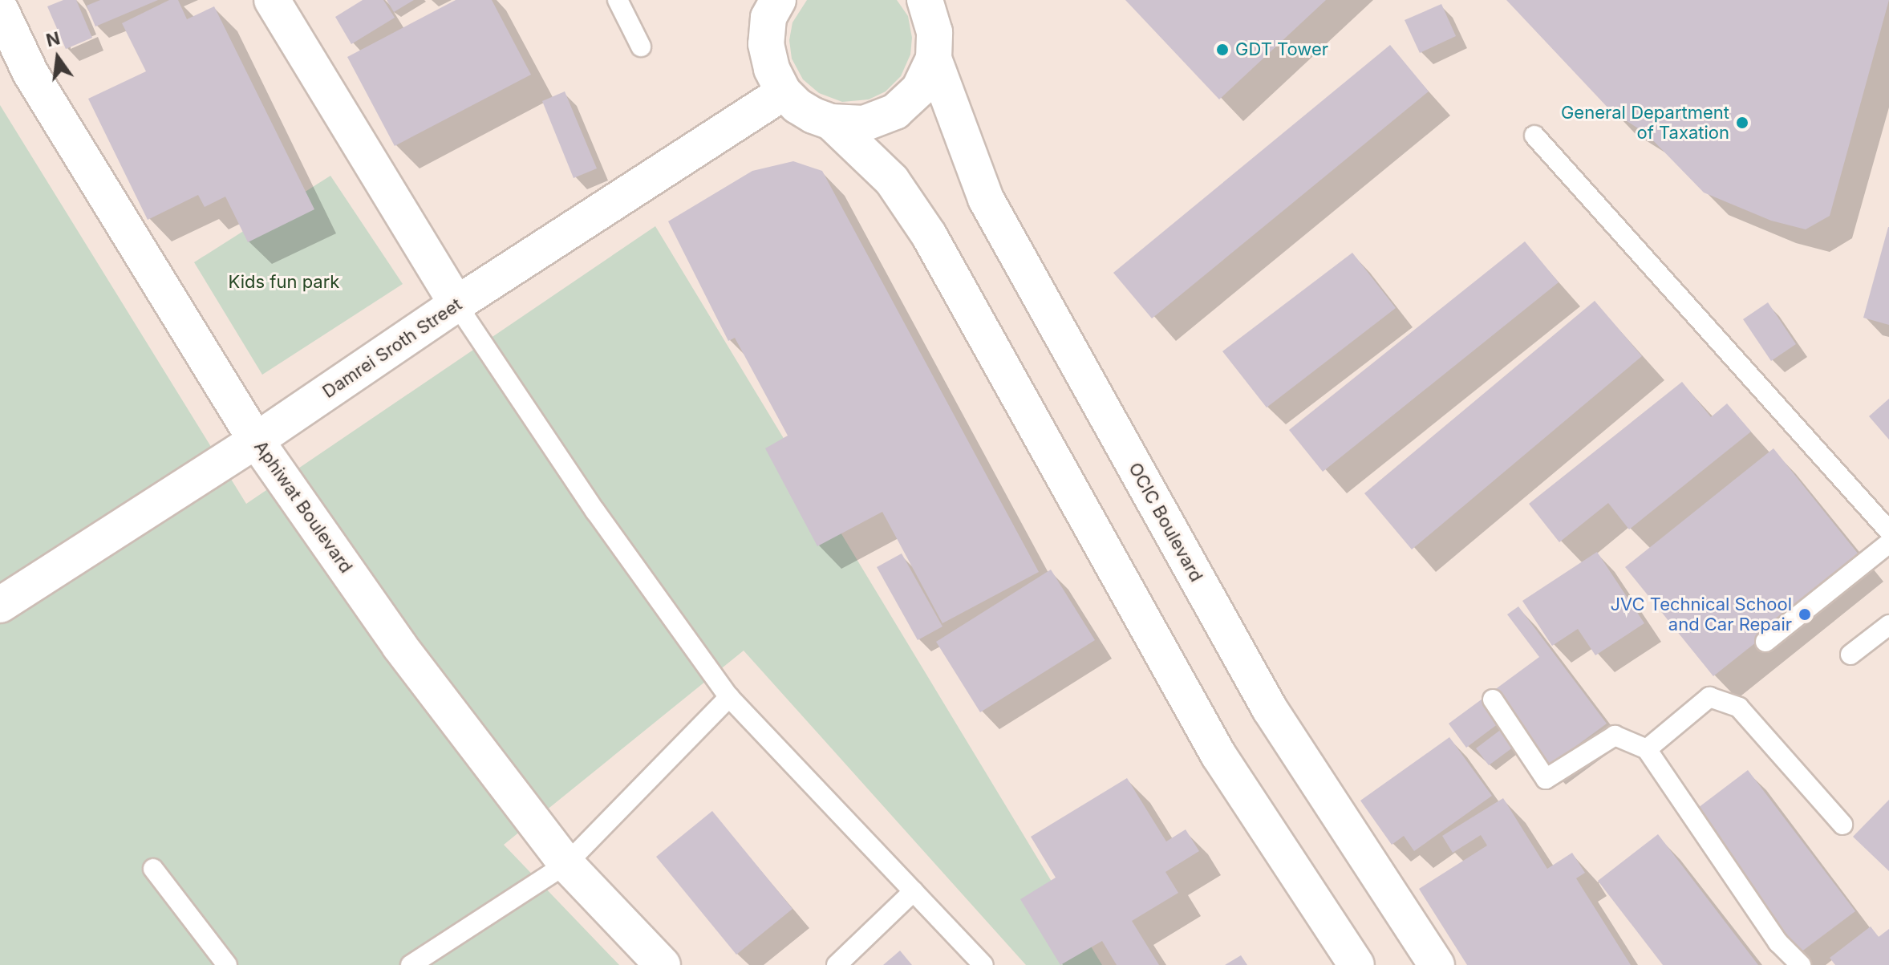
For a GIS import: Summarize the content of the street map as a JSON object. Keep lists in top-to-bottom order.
{
  "streets": {
    "street": ["Damrei Sroth Street", "Aphiwat Boulevard", "OCIC Boulevard"]
  },
  "crossings": [
    ["Damrei Sroth Street", "Aphiwat Boulevard"]
  ],
  "parks": ["Kids fun park"],
  "places": ["GDT Tower", "General Department of Taxation", "JVC Technical School and Car Repair"],
  "north": "top"
}
